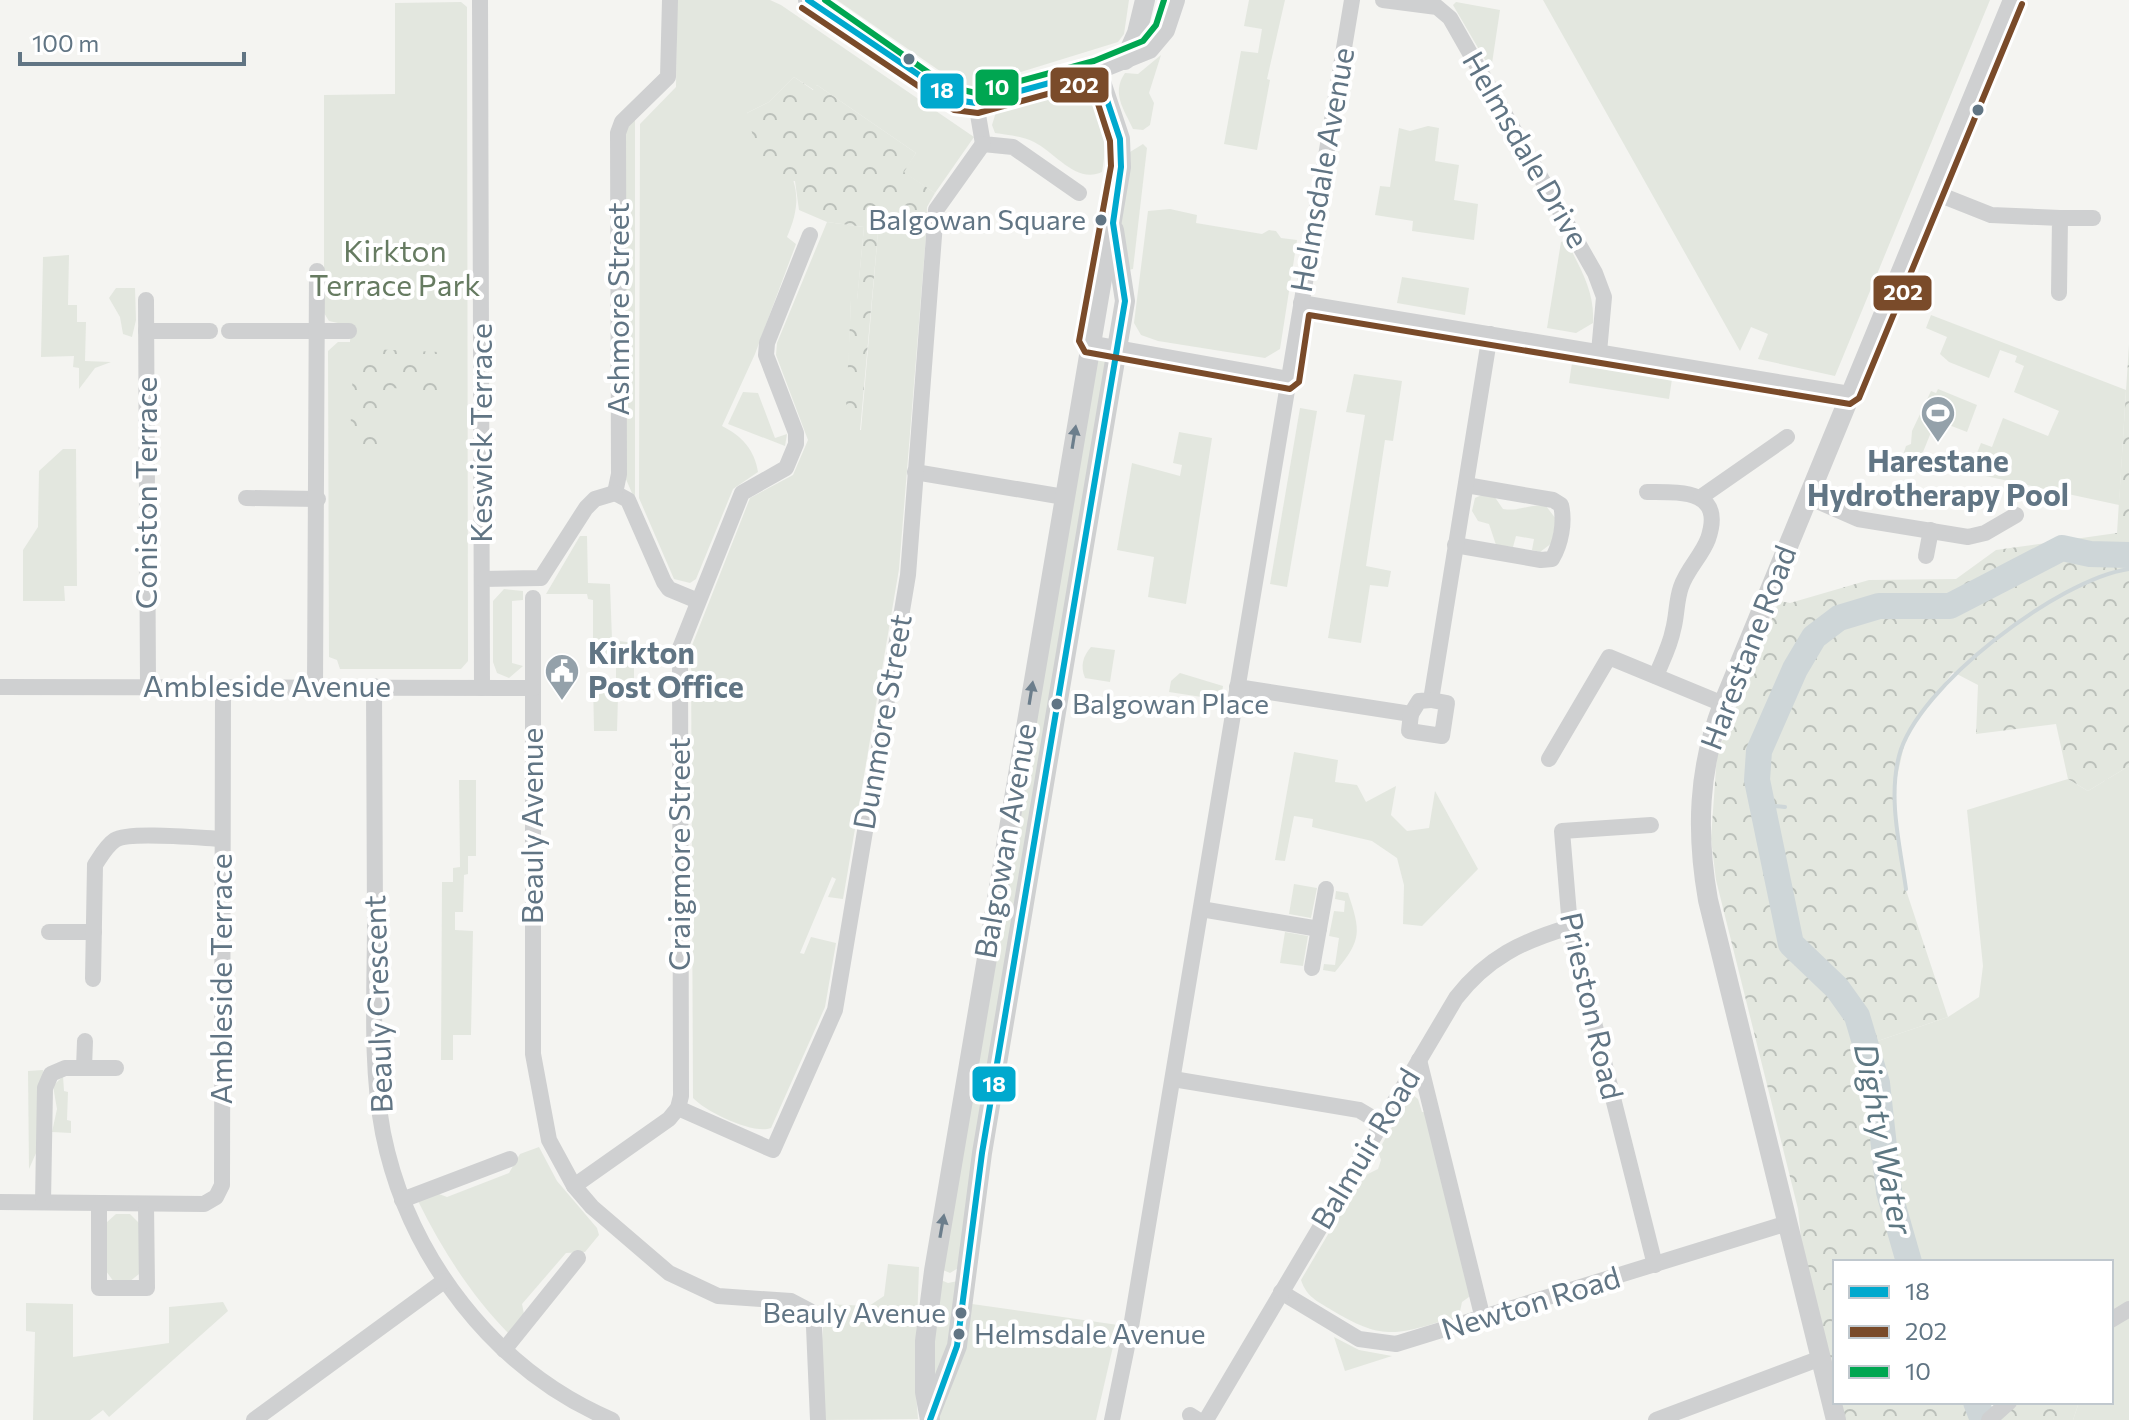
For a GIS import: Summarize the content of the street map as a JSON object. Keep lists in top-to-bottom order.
{
  "streets": {
    "street": [
      "Helmsdale Drive",
      "Helmsdale Avenue",
      "Ashmore Street",
      "Keswick Terrace",
      "Coniston Terrace",
      "Harestane Road",
      "Ambleside Avenue",
      "Dunmore Street",
      "Beauly Avenue",
      "Balgowan Avenue",
      "Craigmore Street",
      "Ambleside Terrace",
      "Beauly Crescent",
      "Prieston Road",
      "Balmuir Road",
      "Newton Road"
    ]
  },
  "crossings": [
    ["Ashmore Street", "Keswick Terrace"],
    ["Keswick Terrace", "Ambleside Avenue"],
    ["Coniston Terrace", "Ambleside Avenue"],
    ["Harestane Road", "Newton Road"],
    ["Ambleside Avenue", "Beauly Avenue"],
    ["Ambleside Avenue", "Ambleside Terrace"],
    ["Ambleside Avenue", "Beauly Crescent"],
    ["Dunmore Street", "Craigmore Street"],
    ["Prieston Road", "Balmuir Road"],
    ["Prieston Road", "Newton Road"],
    ["Balmuir Road", "Newton Road"]
  ],
  "water": ["Dighty Water"],
  "parks": ["Kirkton Terrace Park"],
  "places": {
    "other": [
      "Balgowan Square",
      "Balgowan Place",
      "Beauly Avenue",
      "Helmsdale Avenue"
    ],
    "sports": ["Harestane Hydrotherapy Pool"],
    "public building": ["Kirkton Post Office"]
  },
  "lines": ["transit line 18", "transit line 10", "transit line 202"],
  "legend": ["18", "202", "10"],
  "scale_bar": "100 m"
}
